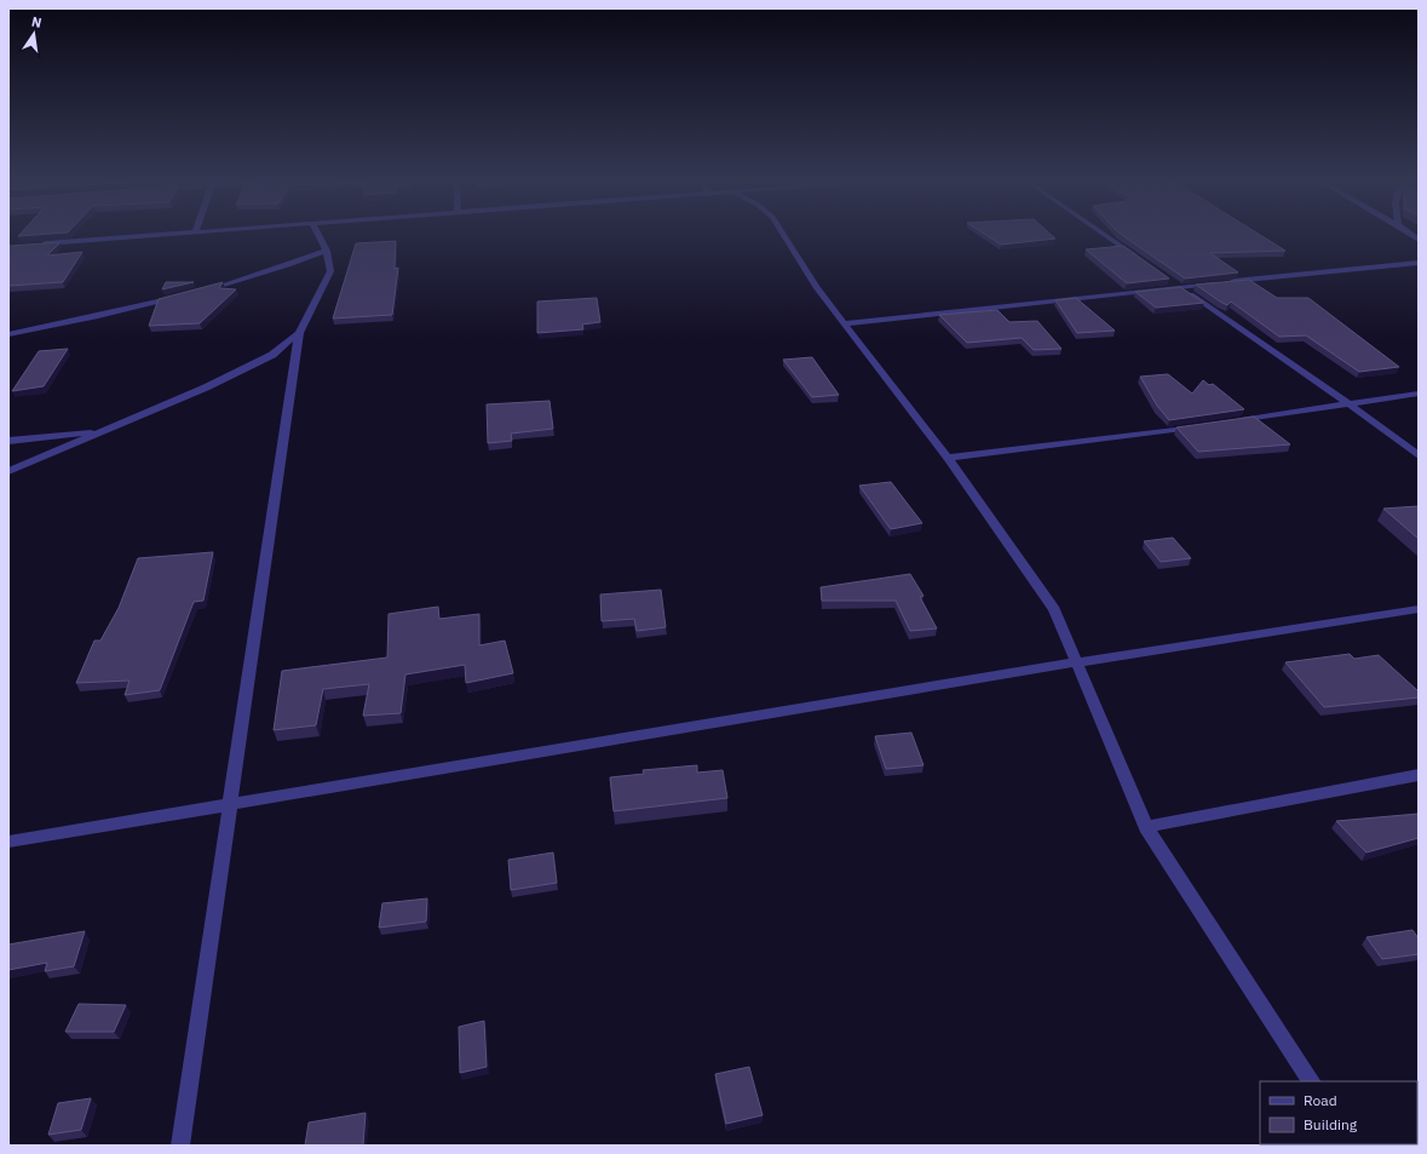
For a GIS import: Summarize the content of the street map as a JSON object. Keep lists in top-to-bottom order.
{
  "legend": ["Road", "Building"],
  "north": "top"
}
